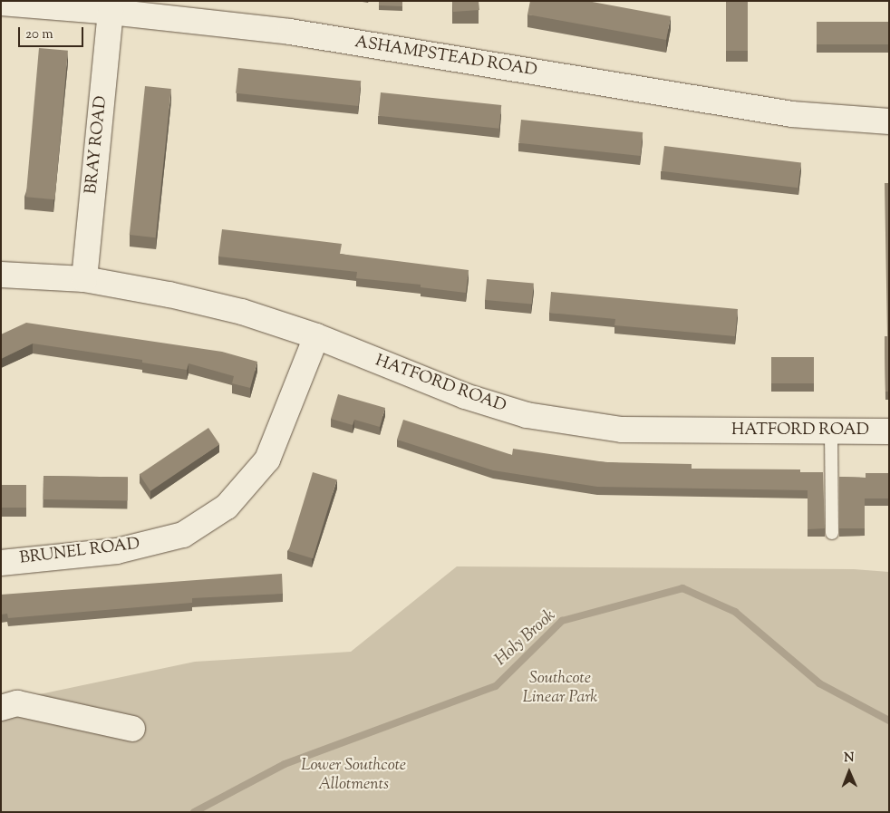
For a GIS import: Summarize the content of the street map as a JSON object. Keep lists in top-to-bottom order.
{
  "streets": {
    "street": [
      "ASHAMPSTEAD ROAD",
      "BRAY ROAD",
      "HATFORD ROAD",
      "BRUNEL ROAD"
    ]
  },
  "crossings": [
    ["ASHAMPSTEAD ROAD", "BRAY ROAD"],
    ["BRAY ROAD", "HATFORD ROAD"],
    ["HATFORD ROAD", "BRUNEL ROAD"]
  ],
  "water": ["Holy Brook"],
  "parks": ["Southcote Linear Park", "Lower Southcote Allotments"],
  "scale_bar": "20 m",
  "north": "top"
}
